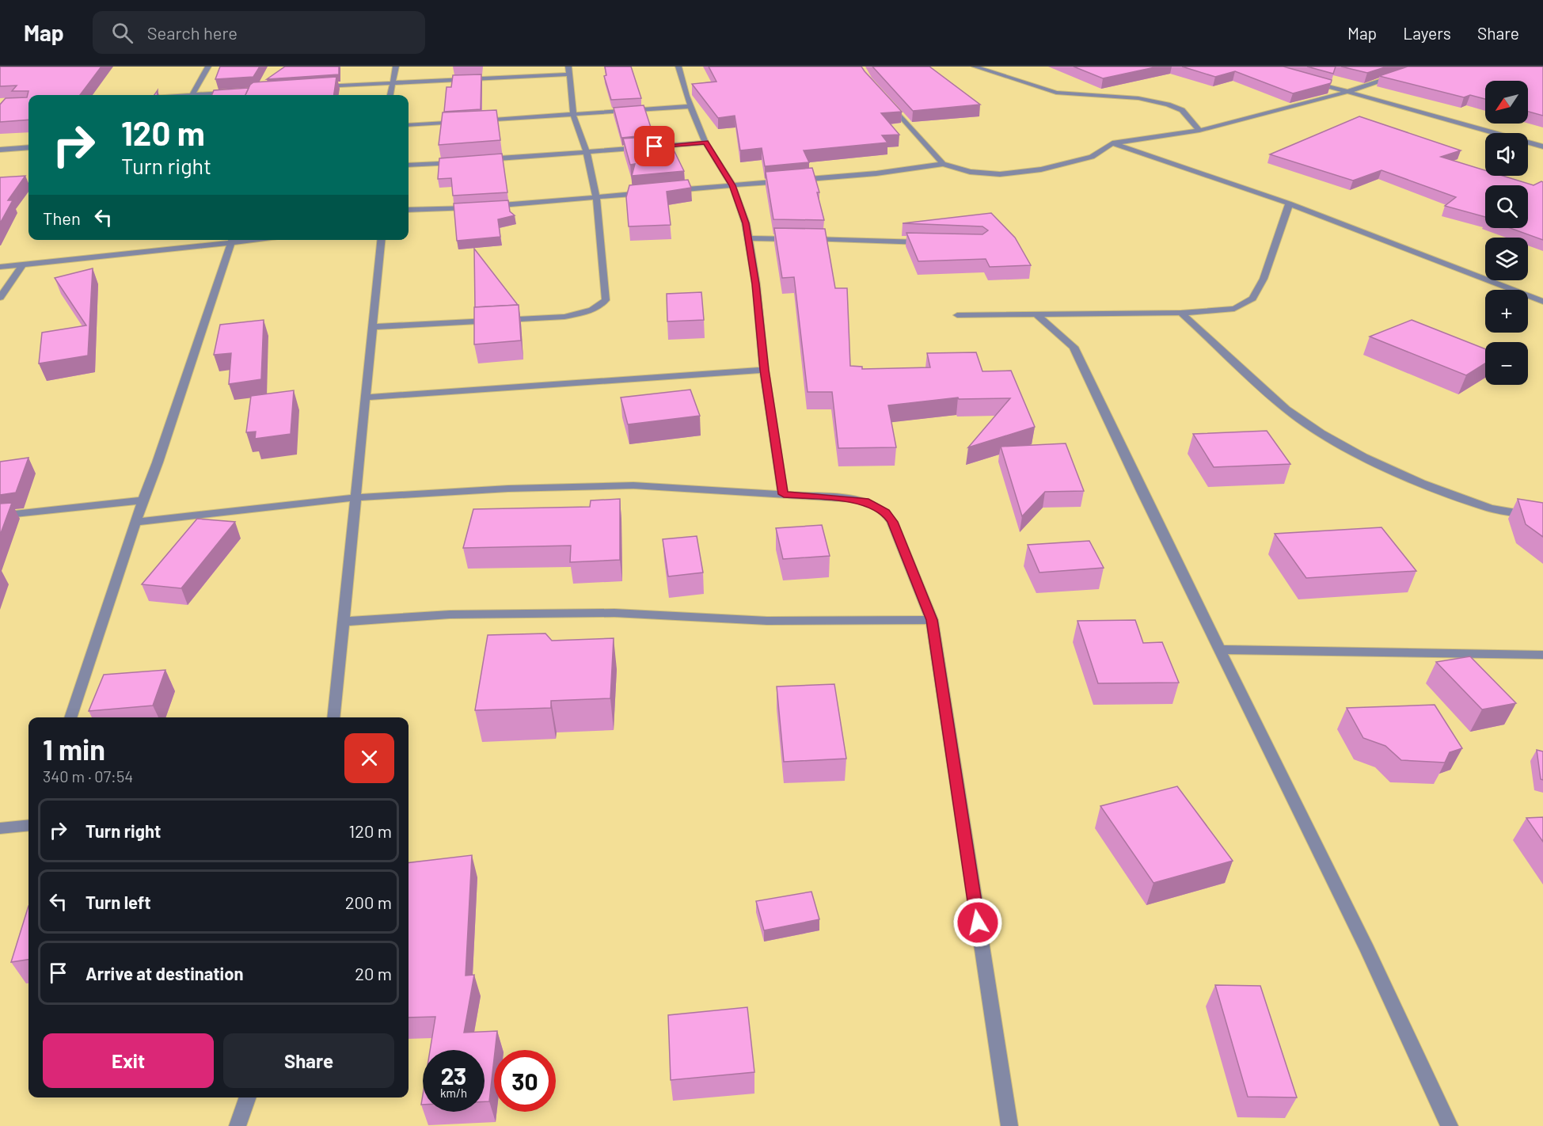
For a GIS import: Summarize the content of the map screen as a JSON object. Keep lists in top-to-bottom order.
{
  "north": "bottom left",
  "page": {
    "header": "Map",
    "search": "Search here",
    "nav": ["Map", "Layers", "Share"],
    "map_buttons": ["+", "−"],
    "turn": ["120 m", "Turn right"],
    "then": "Then",
    "heading": ["1 min", "340 m · 07:54"],
    "list": [
      {
        "name": "Turn right",
        "value": "120 m"
      },
      {
        "name": "Turn left",
        "value": "200 m"
      },
      {
        "name": "Arrive at destination",
        "value": "20 m"
      }
    ],
    "buttons": ["Exit", "Share"],
    "speed": "23 km/h",
    "limit": "30"
  }
}
